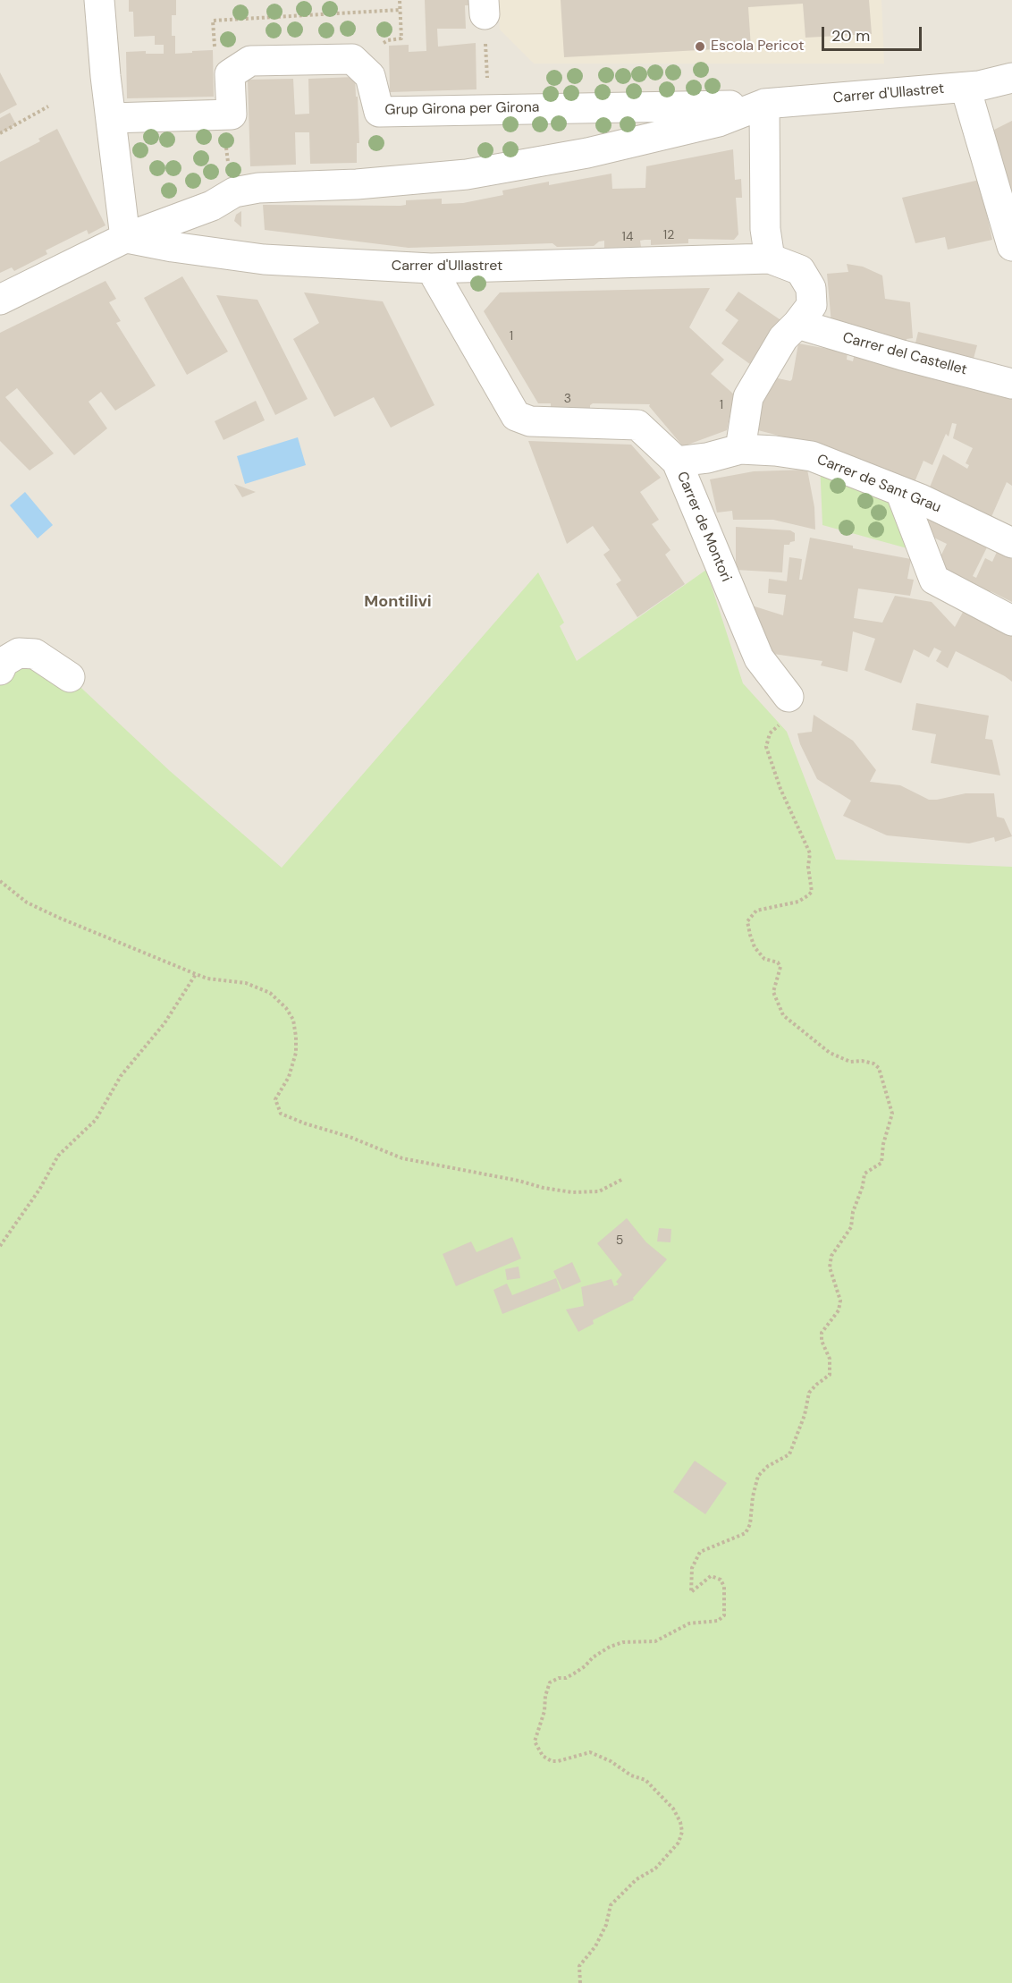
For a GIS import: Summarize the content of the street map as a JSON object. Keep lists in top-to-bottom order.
{
  "streets": {
    "street": [
      "Carrer d'Ullastret",
      "Grup Girona per Girona",
      "Carrer del Castellet",
      "Carrer de Sant Grau",
      "Carrer de Montori"
    ]
  },
  "crossings": [
    ["Carrer d'Ullastret", "Grup Girona per Girona"],
    ["Carrer d'Ullastret", "Carrer del Castellet"],
    ["Carrer d'Ullastret", "Carrer de Montori"],
    ["Carrer de Sant Grau", "Carrer de Montori"]
  ],
  "districts": ["Montilivi"],
  "places": ["Escola Pericot"],
  "house_numbers": [
    "12",
    "14",
    "1",
    "3",
    "1",
    "5"
  ],
  "scale_bar": "20 m"
}
